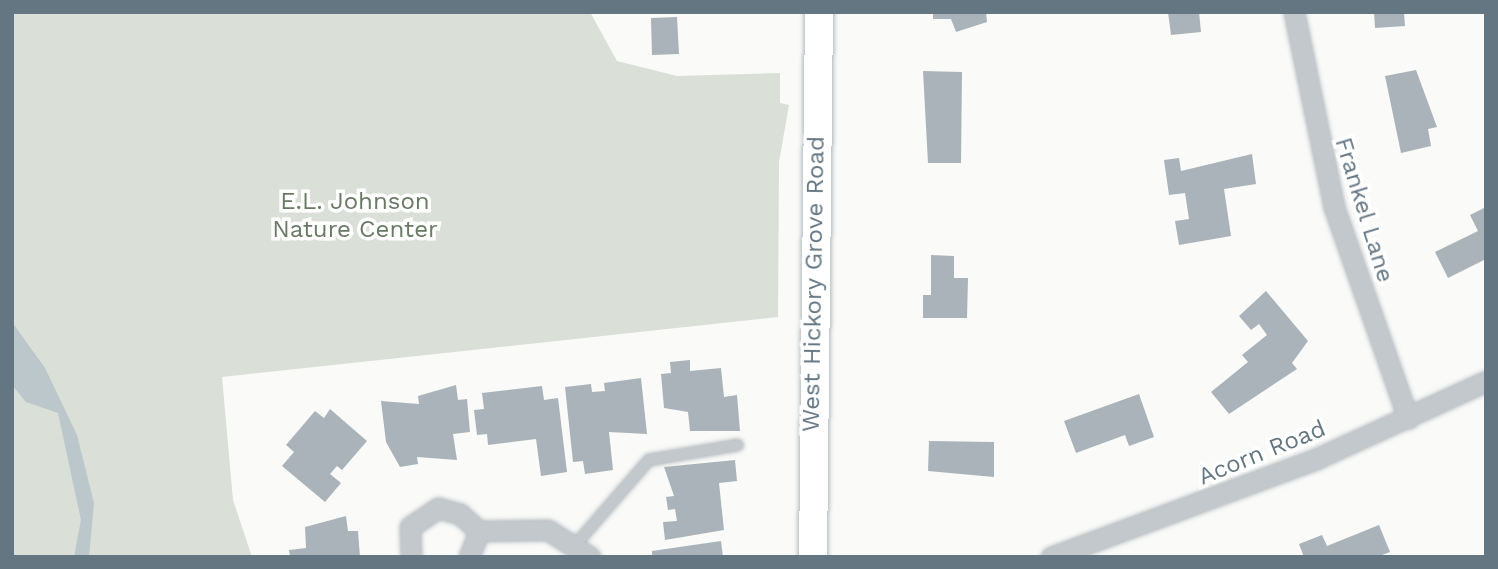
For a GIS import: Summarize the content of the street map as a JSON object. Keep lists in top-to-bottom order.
{
  "streets": {
    "street": ["Frankel Lane", "West Hickory Grove Road", "Acorn Road"]
  },
  "crossings": [
    ["Frankel Lane", "Acorn Road"]
  ],
  "parks": ["E.L. Johnson Nature Center"]
}
